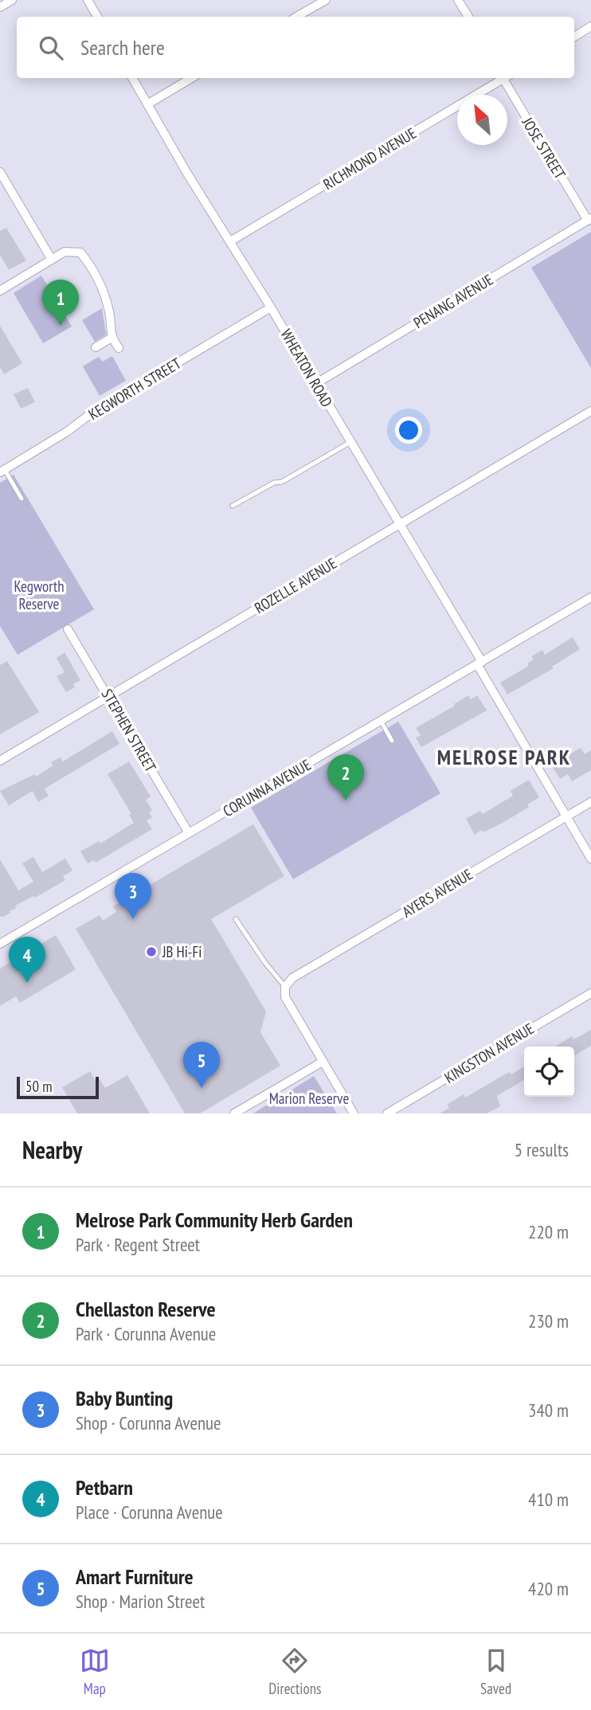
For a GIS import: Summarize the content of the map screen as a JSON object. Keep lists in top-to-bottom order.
{
  "streets": {
    "street": [
      "JOSE STREET",
      "RICHMOND AVENUE",
      "PENANG AVENUE",
      "WHEATON ROAD",
      "KEGWORTH STREET",
      "ROZELLE AVENUE",
      "STEPHEN STREET",
      "CORUNNA AVENUE",
      "AYERS AVENUE",
      "KINGSTON AVENUE"
    ]
  },
  "crossings": [
    ["JOSE STREET", "PENANG AVENUE"],
    ["RICHMOND AVENUE", "WHEATON ROAD"],
    ["PENANG AVENUE", "WHEATON ROAD"],
    ["WHEATON ROAD", "KEGWORTH STREET"],
    ["WHEATON ROAD", "ROZELLE AVENUE"],
    ["WHEATON ROAD", "CORUNNA AVENUE"],
    ["WHEATON ROAD", "AYERS AVENUE"],
    ["ROZELLE AVENUE", "STEPHEN STREET"],
    ["STEPHEN STREET", "CORUNNA AVENUE"]
  ],
  "districts": ["MELROSE PARK"],
  "parks": ["Kegworth Reserve", "Marion Reserve"],
  "places": ["JB Hi-Fi"],
  "scale_bar": "50 m",
  "north": "top left",
  "page": {
    "search": "Search here",
    "pins": [
      "1",
      "2",
      "3",
      "4",
      "5"
    ],
    "scale": "50 m",
    "heading": ["Nearby", "5 results"],
    "list": [
      {
        "mark": "1",
        "name": "Melrose Park Community Herb Garden",
        "note": "Park · Regent Street",
        "value": "220 m"
      },
      {
        "mark": "2",
        "name": "Chellaston Reserve",
        "note": "Park · Corunna Avenue",
        "value": "230 m"
      },
      {
        "mark": "3",
        "name": "Baby Bunting",
        "note": "Shop · Corunna Avenue",
        "value": "340 m"
      },
      {
        "mark": "4",
        "name": "Petbarn",
        "note": "Place · Corunna Avenue",
        "value": "410 m"
      },
      {
        "mark": "5",
        "name": "Amart Furniture",
        "note": "Shop · Marion Street",
        "value": "420 m"
      }
    ],
    "nav": ["Map", "Directions", "Saved"]
  }
}
